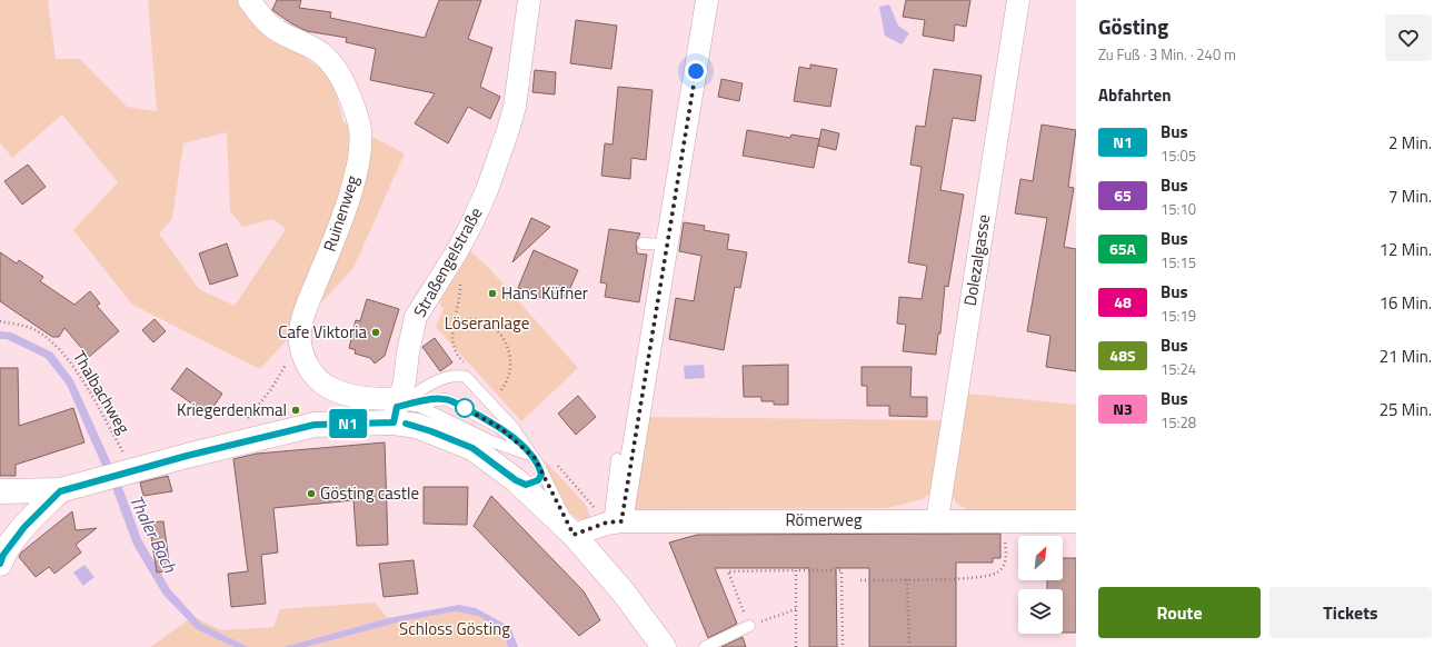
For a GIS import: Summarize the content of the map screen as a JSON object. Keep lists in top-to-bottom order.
{
  "streets": {
    "street": [
      "Ruinenweg",
      "Dolezalgasse",
      "Straßengelstraße",
      "Römerweg"
    ],
    "path": ["Thalbachweg"]
  },
  "crossings": [
    ["Ruinenweg", "Straßengelstraße"],
    ["Dolezalgasse", "Römerweg"]
  ],
  "water": ["Thaler Bach"],
  "parks": ["Löseranlage", "Schloss Gösting"],
  "places": [
    "Hans Küfner",
    "Cafe Viktoria",
    "Kriegerdenkmal",
    "Gösting castle"
  ],
  "lines": ["bus line N1"],
  "north": "top right",
  "page": {
    "on_map": "N1",
    "heading": [
      ["Gösting", "Zu Fuß · 3 Min. · 240 m"],
      "Abfahrten"
    ],
    "list": [
      {
        "mark": "N1",
        "name": "Bus",
        "note": "15:05",
        "value": "2 Min."
      },
      {
        "mark": "65",
        "name": "Bus",
        "note": "15:10",
        "value": "7 Min."
      },
      {
        "mark": "65A",
        "name": "Bus",
        "note": "15:15",
        "value": "12 Min."
      },
      {
        "mark": "48",
        "name": "Bus",
        "note": "15:19",
        "value": "16 Min."
      },
      {
        "mark": "48S",
        "name": "Bus",
        "note": "15:24",
        "value": "21 Min."
      },
      {
        "mark": "N3",
        "name": "Bus",
        "note": "15:28",
        "value": "25 Min."
      }
    ],
    "buttons": ["Route", "Tickets"]
  }
}
